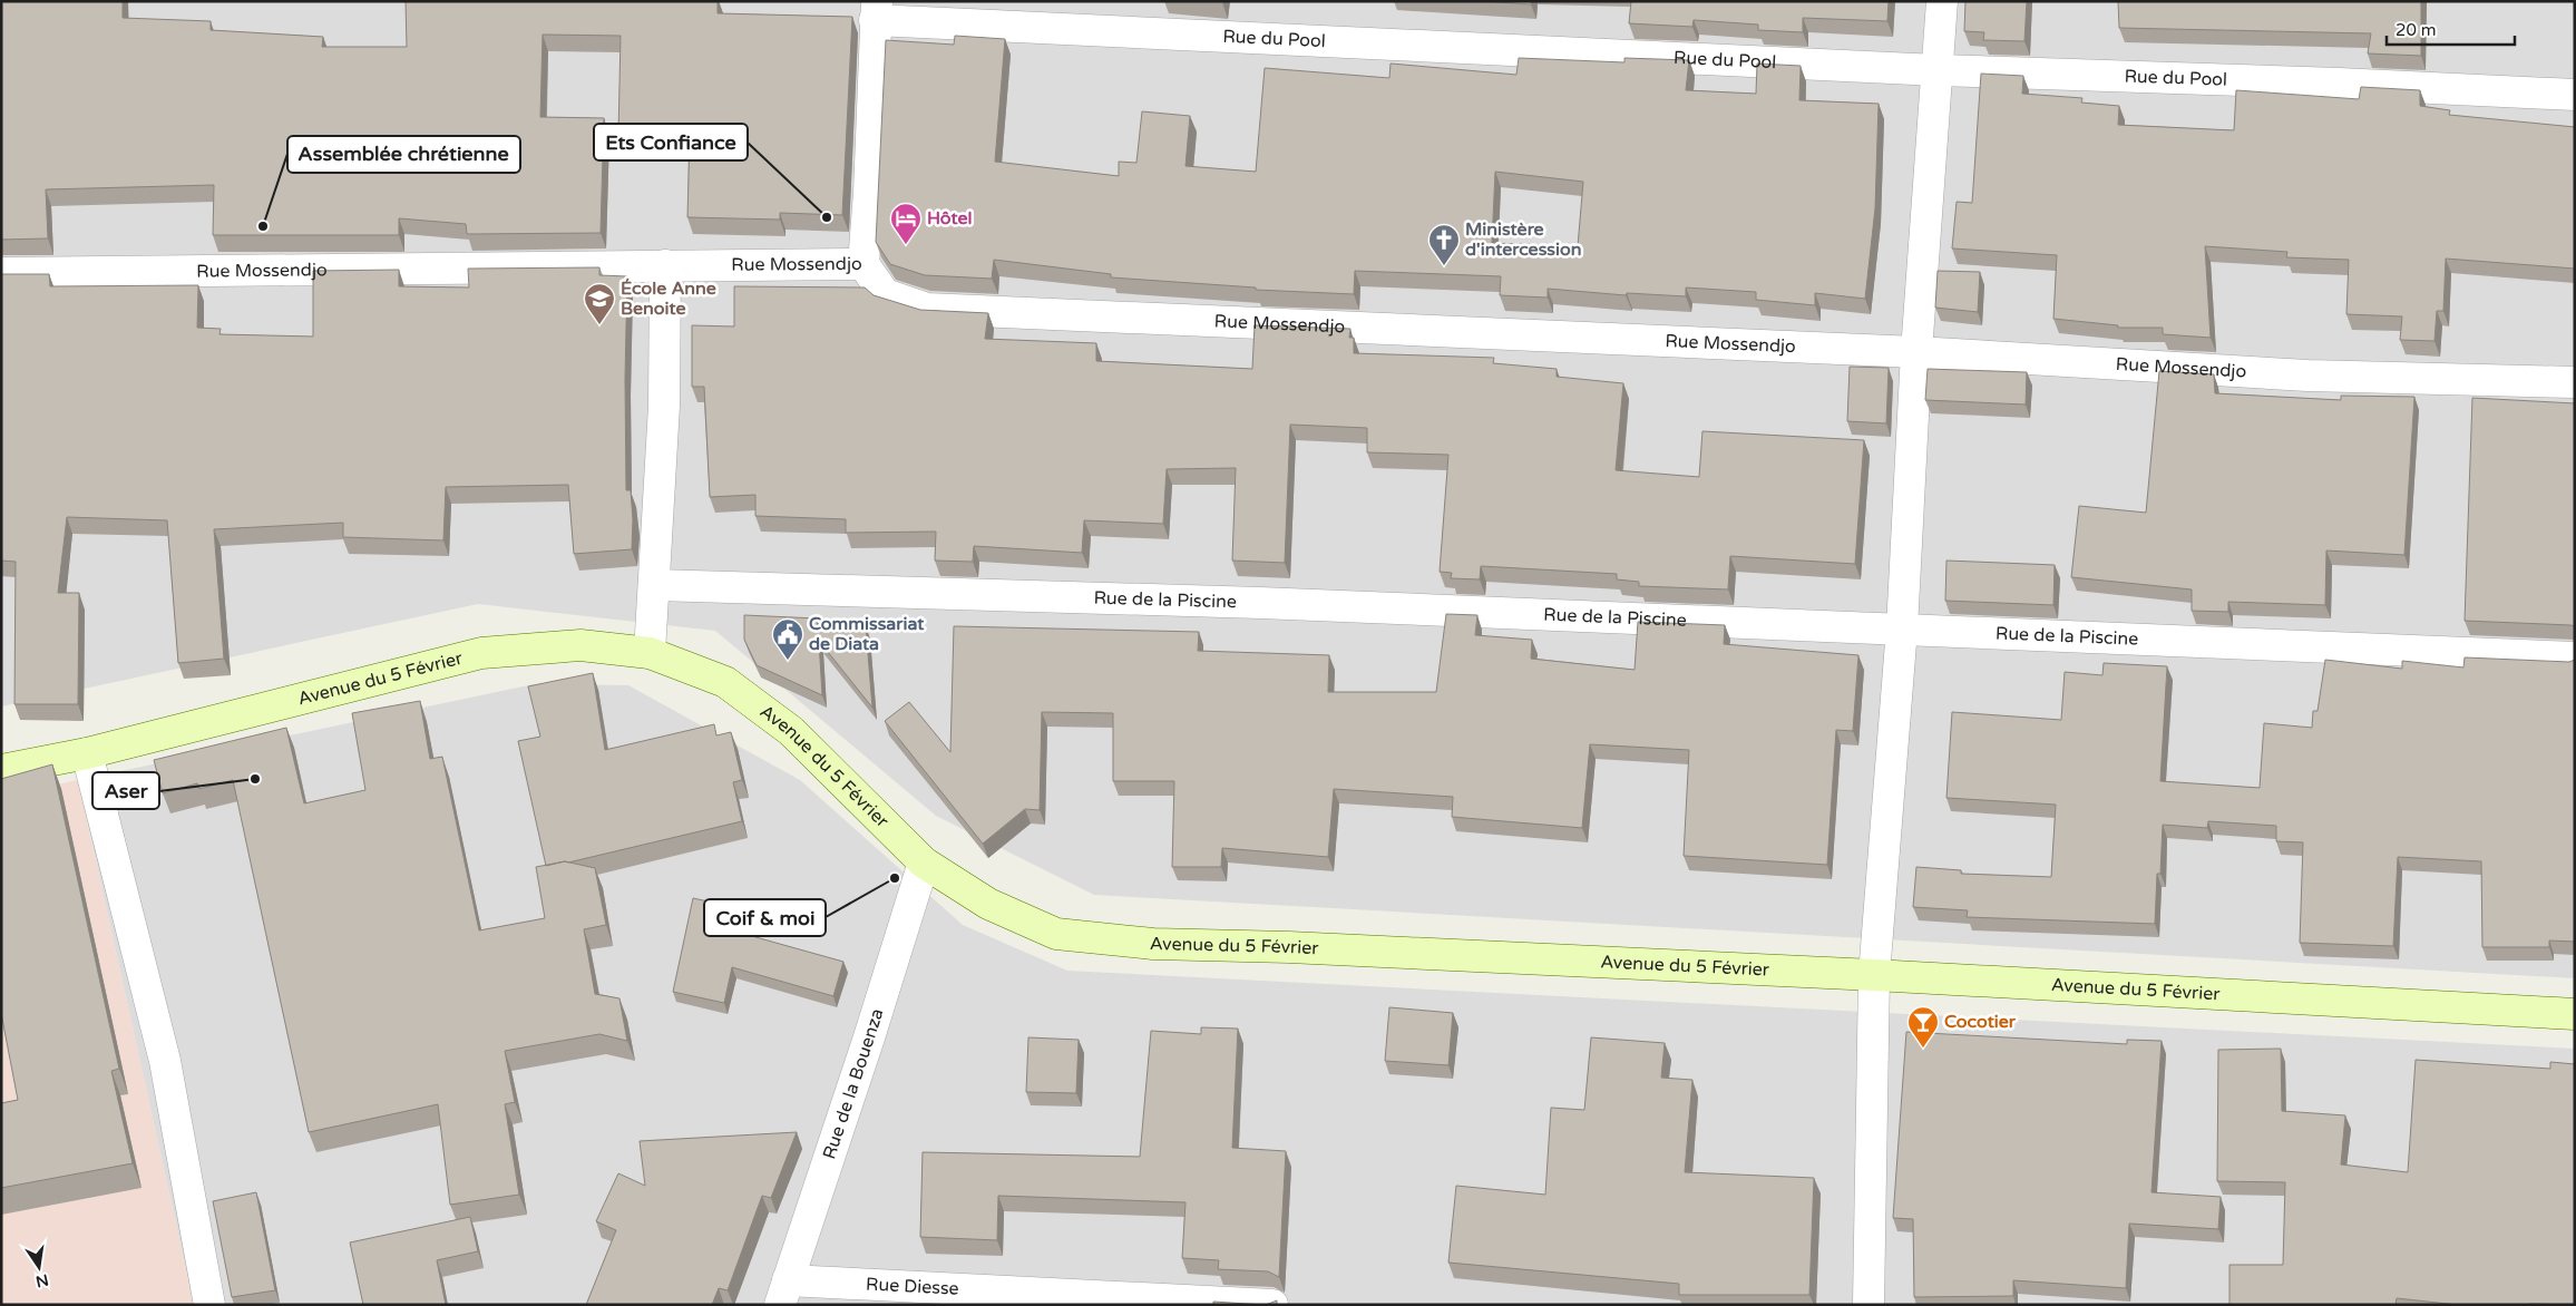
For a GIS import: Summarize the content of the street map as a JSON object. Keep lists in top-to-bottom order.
{
  "streets": {
    "street": [
      "Rue du Pool",
      "Rue Mossendjo",
      "Rue de la Piscine",
      "Avenue du 5 Février",
      "Rue de la Bouenza",
      "Rue Diesse"
    ]
  },
  "crossings": [
    ["Avenue du 5 Février", "Rue de la Bouenza"],
    ["Rue de la Bouenza", "Rue Diesse"]
  ],
  "places": {
    "other": [
      "Ets Confiance",
      "Assemblée chrétienne",
      "Aser",
      "Coif & moi"
    ],
    "hotel": ["Hôtel"],
    "church": ["Ministère d'intercession"],
    "school or university": ["École Anne Benoite"],
    "public building": ["Commissariat de Diata"],
    "bar": ["Cocotier"]
  },
  "scale_bar": "20 m",
  "north": "bottom"
}
